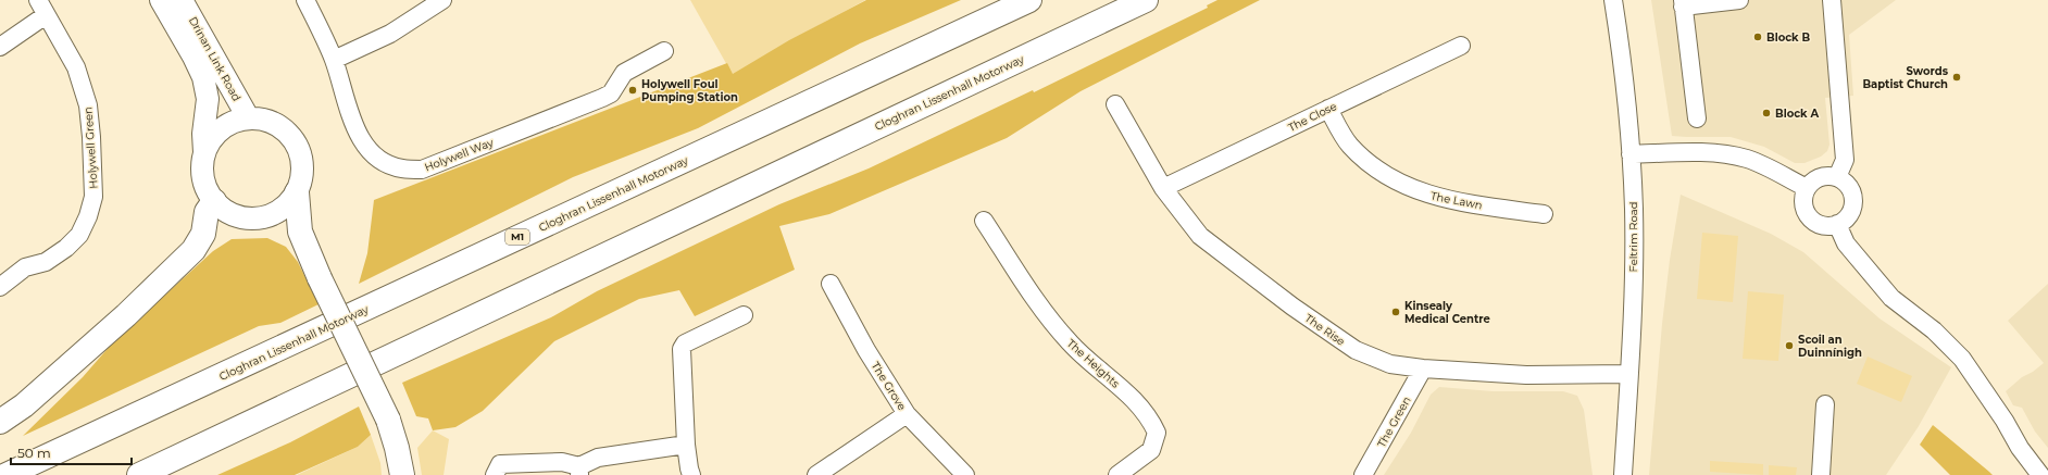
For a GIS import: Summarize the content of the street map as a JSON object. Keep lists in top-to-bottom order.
{
  "streets": {
    "highway": ["Cloghran Lissenhall Motorway", "M1"],
    "main road": ["Drinan Link Road"],
    "street": [
      "The Close",
      "Holywell Green",
      "Holywell Way",
      "The Lawn",
      "Feltrim Road",
      "The Rise",
      "The Heights",
      "The Grove",
      "The Green"
    ]
  },
  "crossings": [
    ["The Close", "The Lawn"],
    ["The Close", "The Rise"],
    ["Feltrim Road", "The Rise"],
    ["The Rise", "The Green"]
  ],
  "places": [
    "Block B",
    "Swords Baptist Church",
    "Holywell Foul Pumping Station",
    "Block A",
    "Kinsealy Medical Centre",
    "Scoil an Duinnínigh"
  ],
  "scale_bar": "50 m"
}
